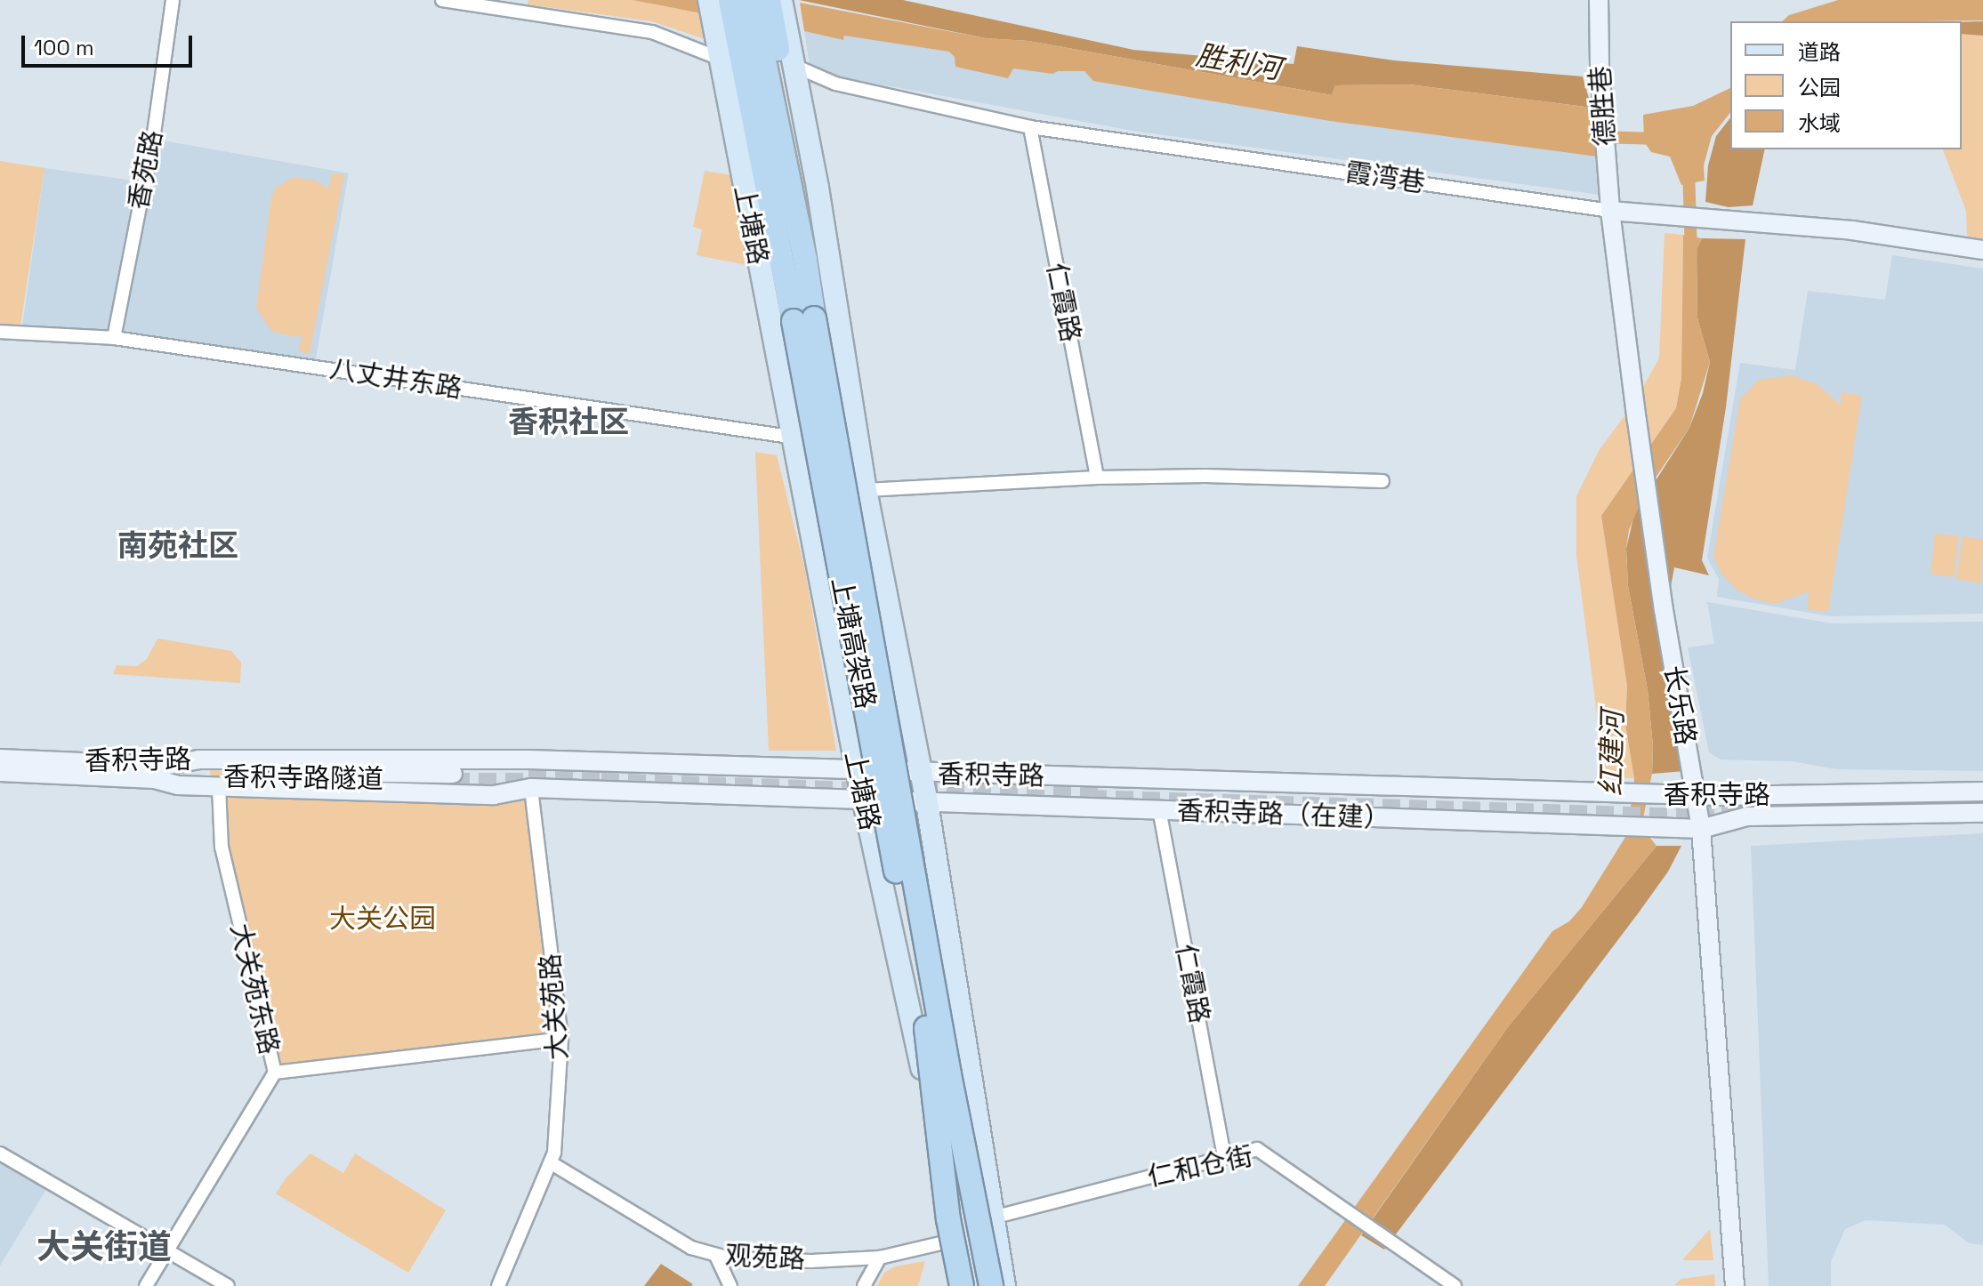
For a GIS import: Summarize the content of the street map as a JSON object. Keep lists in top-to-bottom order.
{
  "streets": {
    "highway": ["上塘高架路"],
    "main road": [
      "德胜巷",
      "霞湾巷",
      "上塘路",
      "长乐路",
      "香积寺路",
      "香积寺路隧道",
      "香积寺路（在建）",
      "大关苑路"
    ],
    "street": [
      "香苑路",
      "仁霞路",
      "八丈井东路",
      "大关苑东路",
      "仁和仓街",
      "观苑路"
    ]
  },
  "crossings": [
    ["德胜巷", "霞湾巷"],
    ["德胜巷", "长乐路"],
    ["香苑路", "八丈井东路"],
    ["霞湾巷", "仁霞路"],
    ["霞湾巷", "长乐路"],
    ["上塘路", "八丈井东路"],
    ["上塘路", "香积寺路"],
    ["上塘路", "观苑路"],
    ["仁霞路", "香积寺路（在建）"],
    ["仁霞路", "仁和仓街"],
    ["长乐路", "香积寺路"],
    ["香积寺路", "香积寺路隧道"],
    ["香积寺路", "香积寺路（在建）"],
    ["香积寺路", "大关苑东路"],
    ["香积寺路", "大关苑路"],
    ["大关苑路", "观苑路"]
  ],
  "districts": ["香积社区", "南苑社区", "大关街道"],
  "water": ["胜利河", "红建河"],
  "parks": ["大关公园"],
  "legend": ["道路", "公园", "水域"],
  "scale_bar": "100 m"
}
